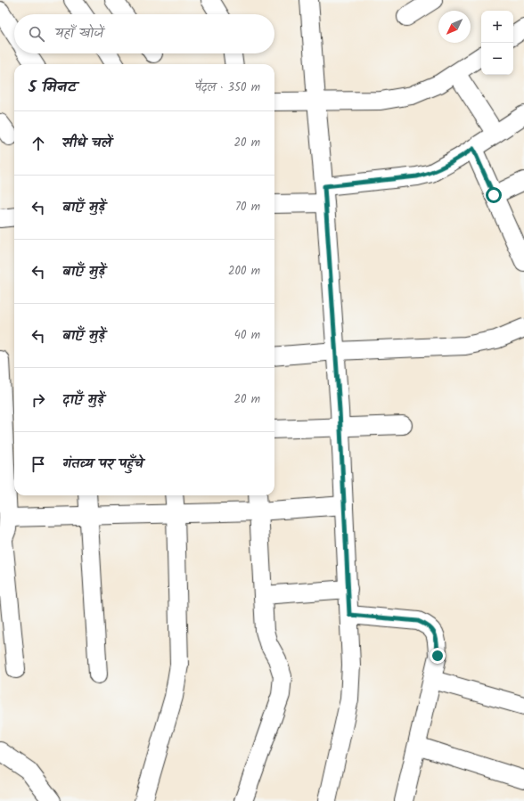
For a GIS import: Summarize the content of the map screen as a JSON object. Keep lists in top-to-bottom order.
{
  "north": "bottom left",
  "page": {
    "map_buttons": ["+", "−"],
    "search": "यहाँ खोजें",
    "heading": ["5 मिनट", "पैदल · 350 m"],
    "list": [
      ["सीधे चलें", "20 m"],
      ["बाएँ मुड़ें", "70 m"],
      ["बाएँ मुड़ें", "200 m"],
      ["बाएँ मुड़ें", "40 m"],
      ["दाएँ मुड़ें", "20 m"],
      "गंतव्य पर पहुँचे"
    ]
  }
}
